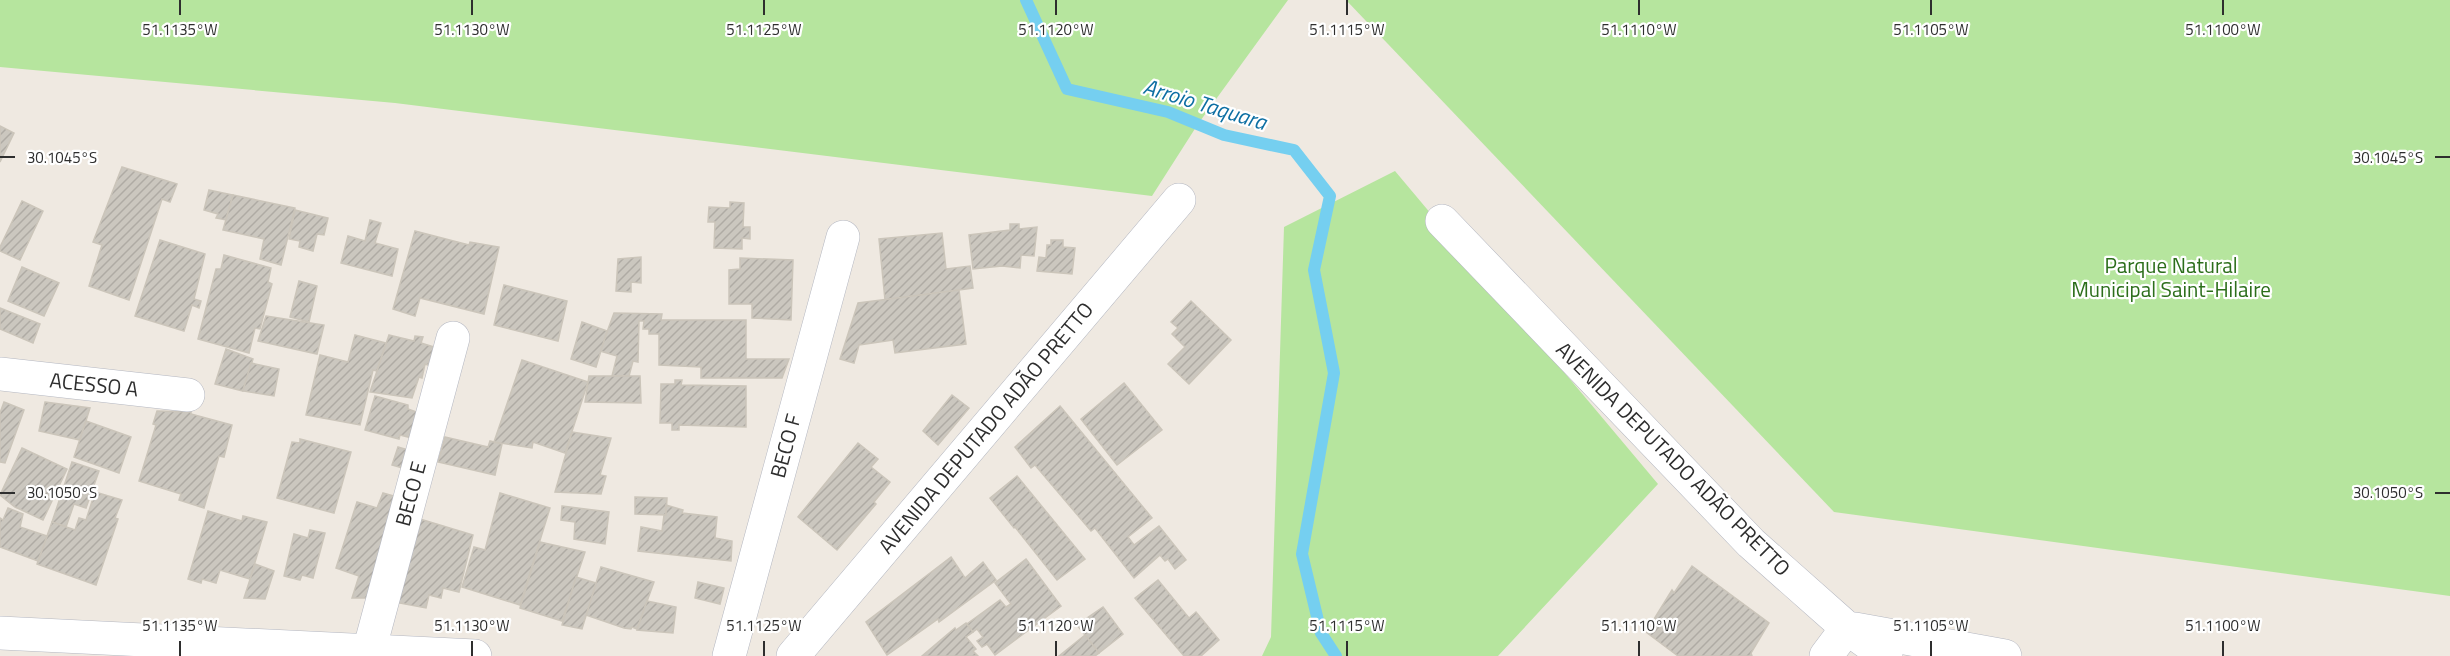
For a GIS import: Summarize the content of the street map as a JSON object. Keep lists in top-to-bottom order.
{
  "streets": {
    "street": [
      "ACESSO A",
      "AVENIDA DEPUTADO ADÃO PRETTO",
      "BECO F",
      "BECO E"
    ]
  },
  "water": ["Arroio Taquara"],
  "parks": ["Parque Natural Municipal Saint-Hilaire"],
  "coordinates": [
    "51.1135°W",
    "51.1130°W",
    "51.1125°W",
    "51.1120°W",
    "51.1115°W",
    "51.1110°W",
    "51.1105°W",
    "51.1100°W",
    "30.1045°S",
    "30.1050°S"
  ]
}
